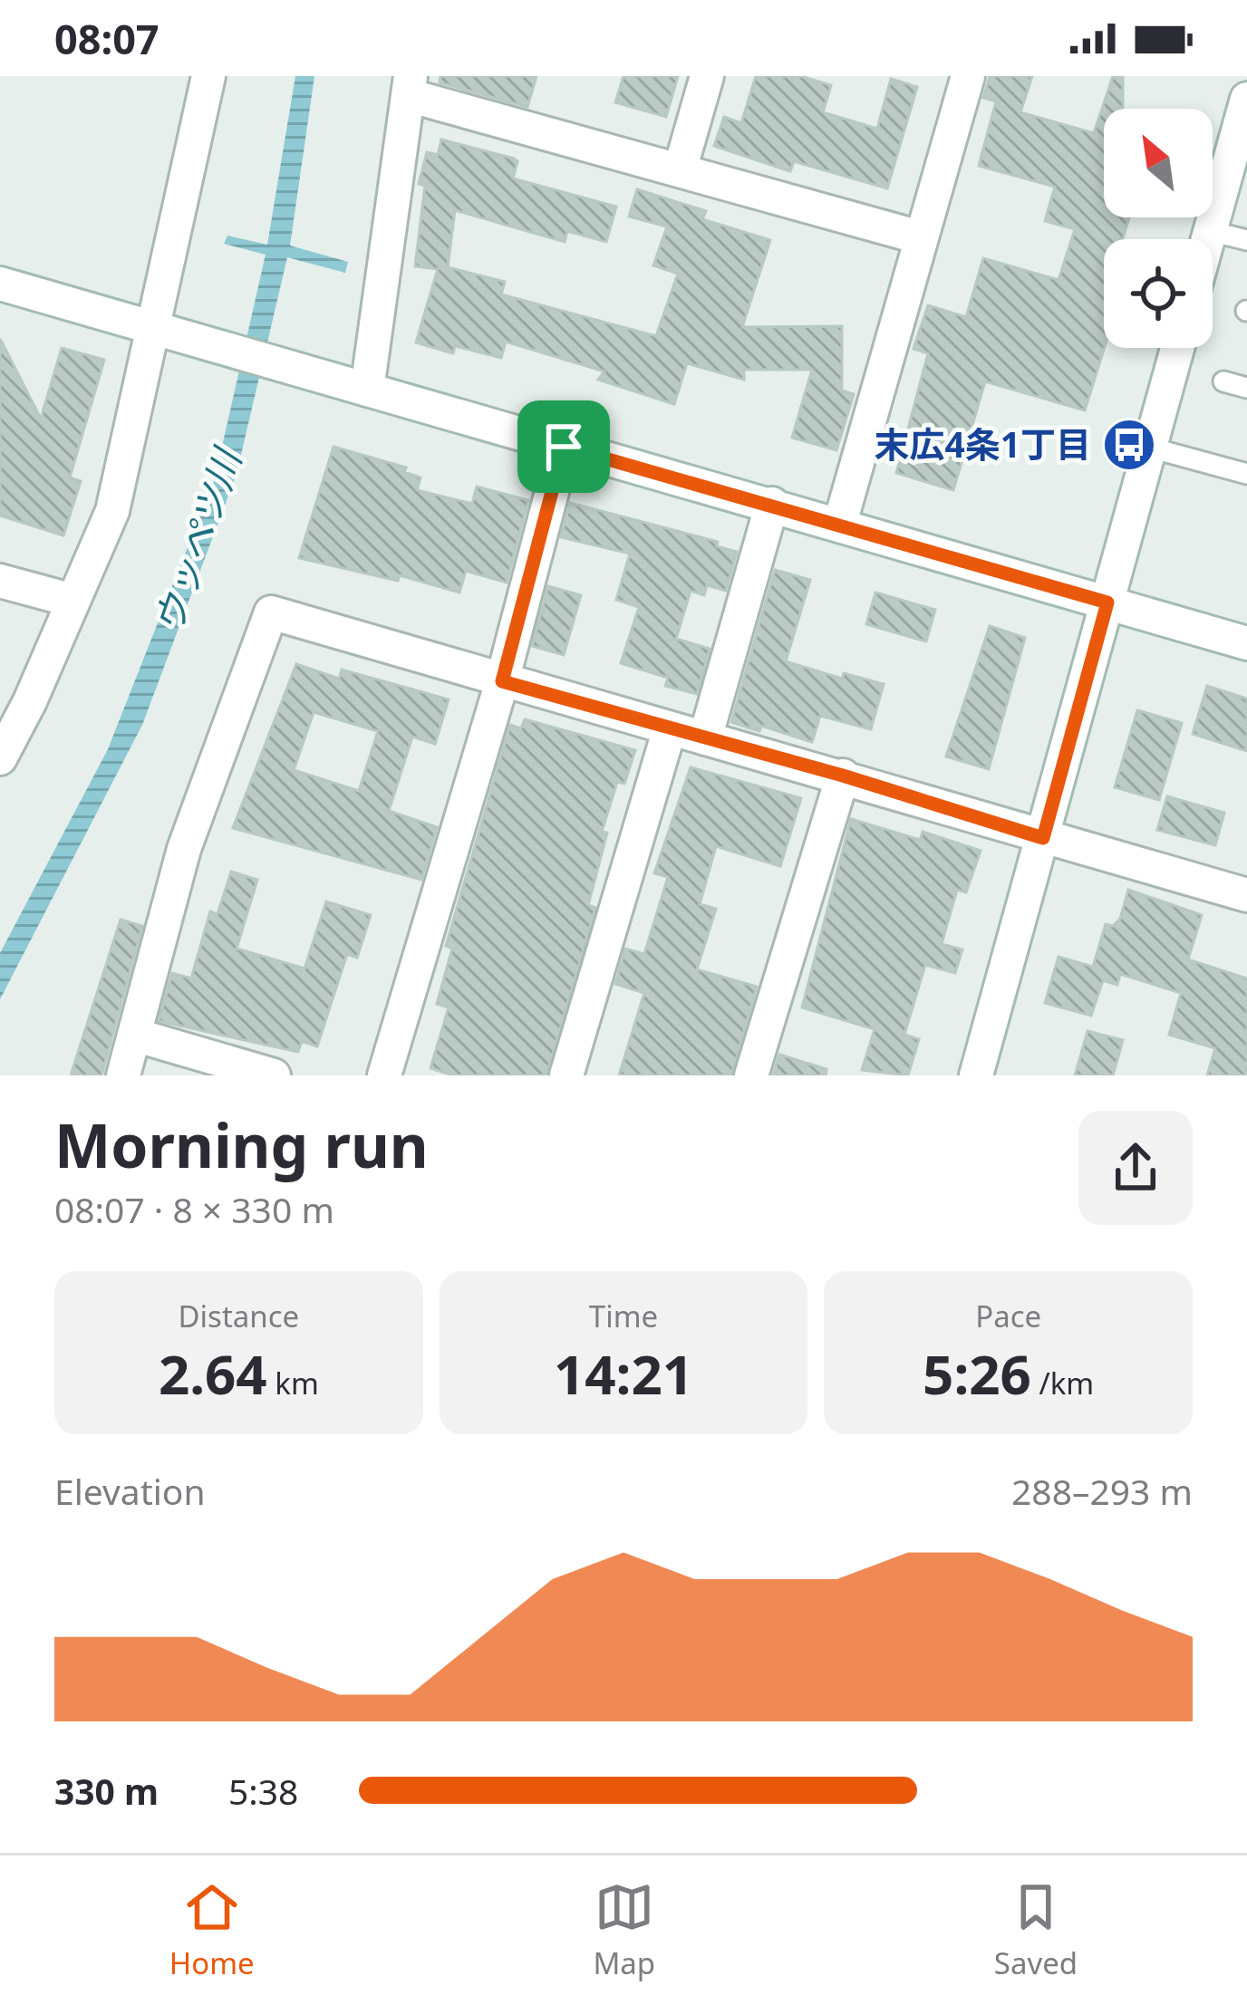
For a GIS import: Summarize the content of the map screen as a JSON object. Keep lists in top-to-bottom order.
{
  "water": ["ウッペツ川"],
  "places": {
    "bus stop": ["末広4条1丁目"]
  },
  "north": "top left",
  "page": {
    "status": "08:07",
    "heading": ["Morning run", "08:07 · 8 × 330 m"],
    "stats": [
      ["Distance", "2.64 km"],
      ["Time", "14:21"],
      ["Pace", "5:26 /km"]
    ],
    "chart": ["Elevation", "288–293 m"],
    "list": [
      {
        "name": "330 m",
        "note": "5:38"
      }
    ],
    "tabs": ["Home", "Map", "Saved"]
  }
}
